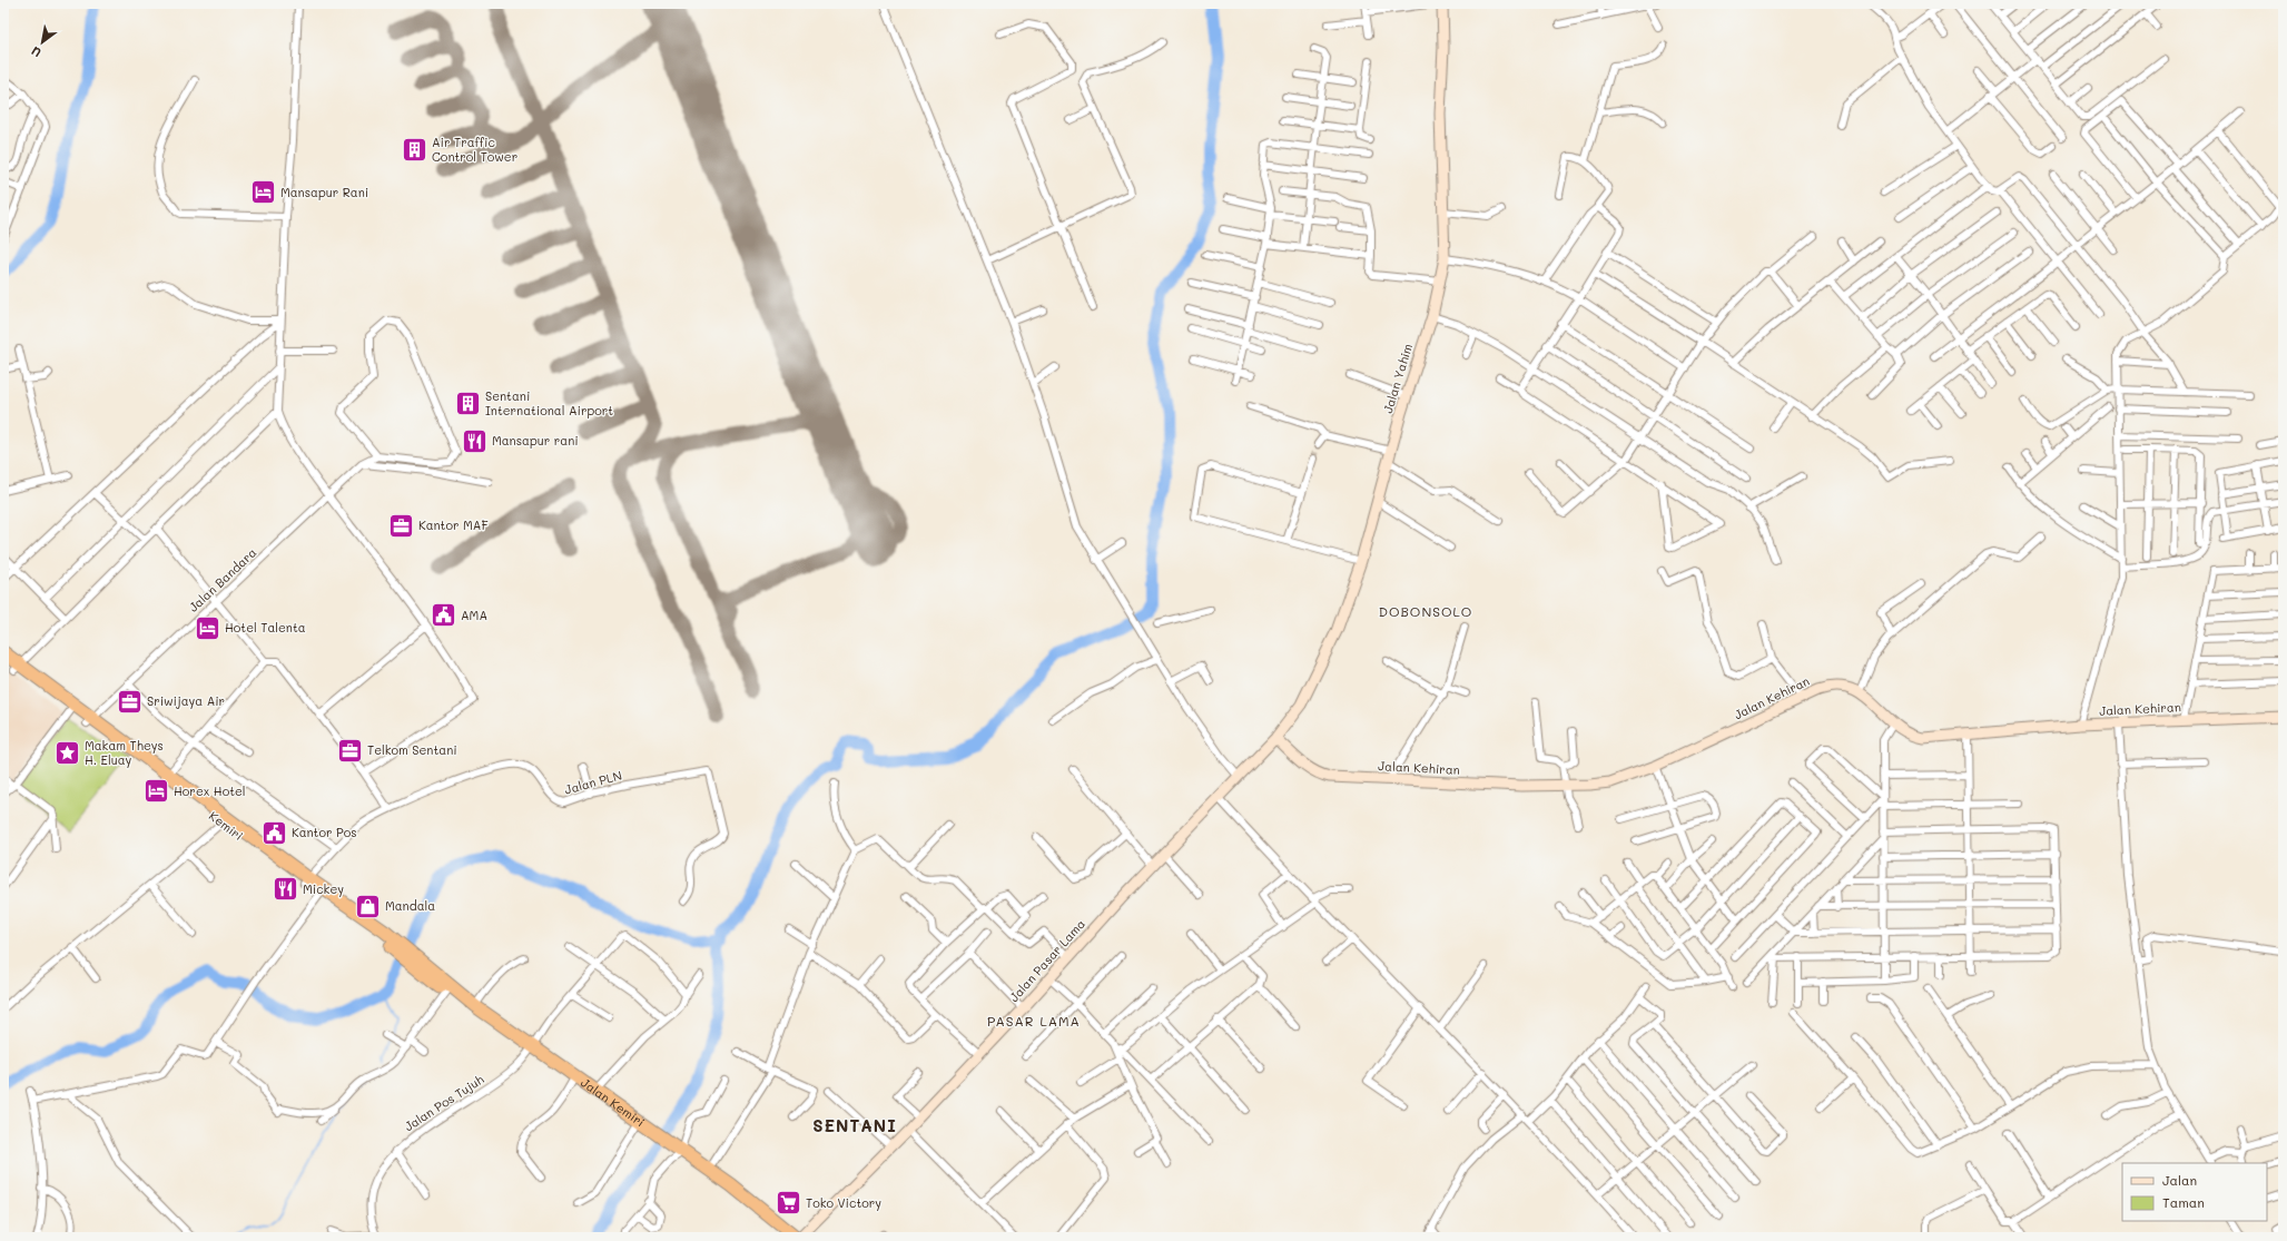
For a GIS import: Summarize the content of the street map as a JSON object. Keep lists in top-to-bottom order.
{
  "streets": {
    "highway": ["Kemiri", "Jalan Kemiri"],
    "street": [
      "Jalan Yahim",
      "Jalan Bandara",
      "Jalan Kehiran",
      "Jalan PLN",
      "Jalan Pasar Lama",
      "Jalan Pos Tujuh"
    ]
  },
  "crossings": [
    ["Jalan Yahim", "Jalan Kehiran"],
    ["Jalan Yahim", "Jalan Pasar Lama"],
    ["Jalan Bandara", "Kemiri"],
    ["Jalan Kehiran", "Jalan Pasar Lama"],
    ["Jalan PLN", "Kemiri"],
    ["Kemiri", "Jalan Kemiri"],
    ["Jalan Pos Tujuh", "Jalan Kemiri"]
  ],
  "districts": ["DOBONSOLO", "PASAR LAMA", "SENTANI"],
  "places": {
    "building": ["Air Traffic Control Tower", "Sentani International Airport"],
    "hotel": ["Mansapur Rani", "Hotel Talenta", "Horex Hotel"],
    "restaurant": ["Mansapur rani", "Mickey"],
    "office": ["Kantor MAF", "Sriwijaya Air", "Telkom Sentani"],
    "public building": ["AMA", "Kantor Pos"],
    "place": ["Makam Theys H. Eluay"],
    "shop": ["Mandala"],
    "supermarket": ["Toko Victory"]
  },
  "legend": ["Jalan", "Taman"],
  "north": "bottom left"
}
